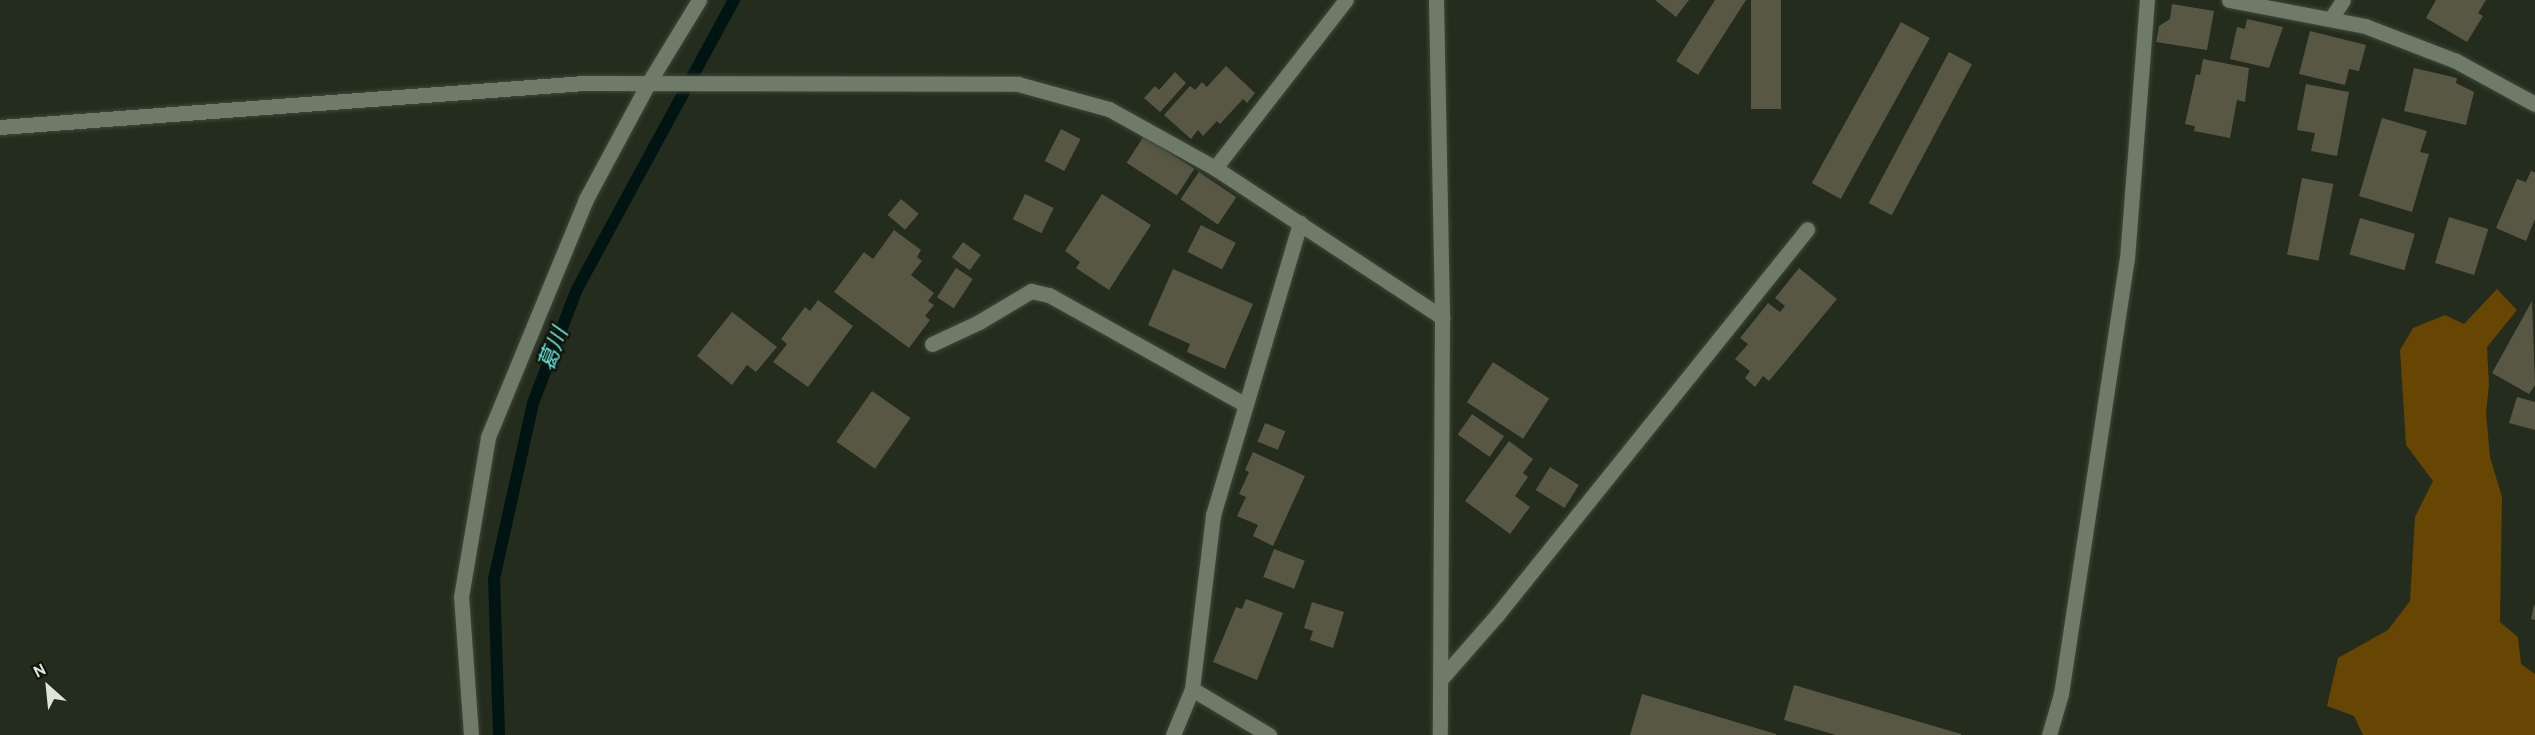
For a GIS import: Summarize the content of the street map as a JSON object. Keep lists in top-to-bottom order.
{
  "water": ["葛川"],
  "north": "top left"
}
